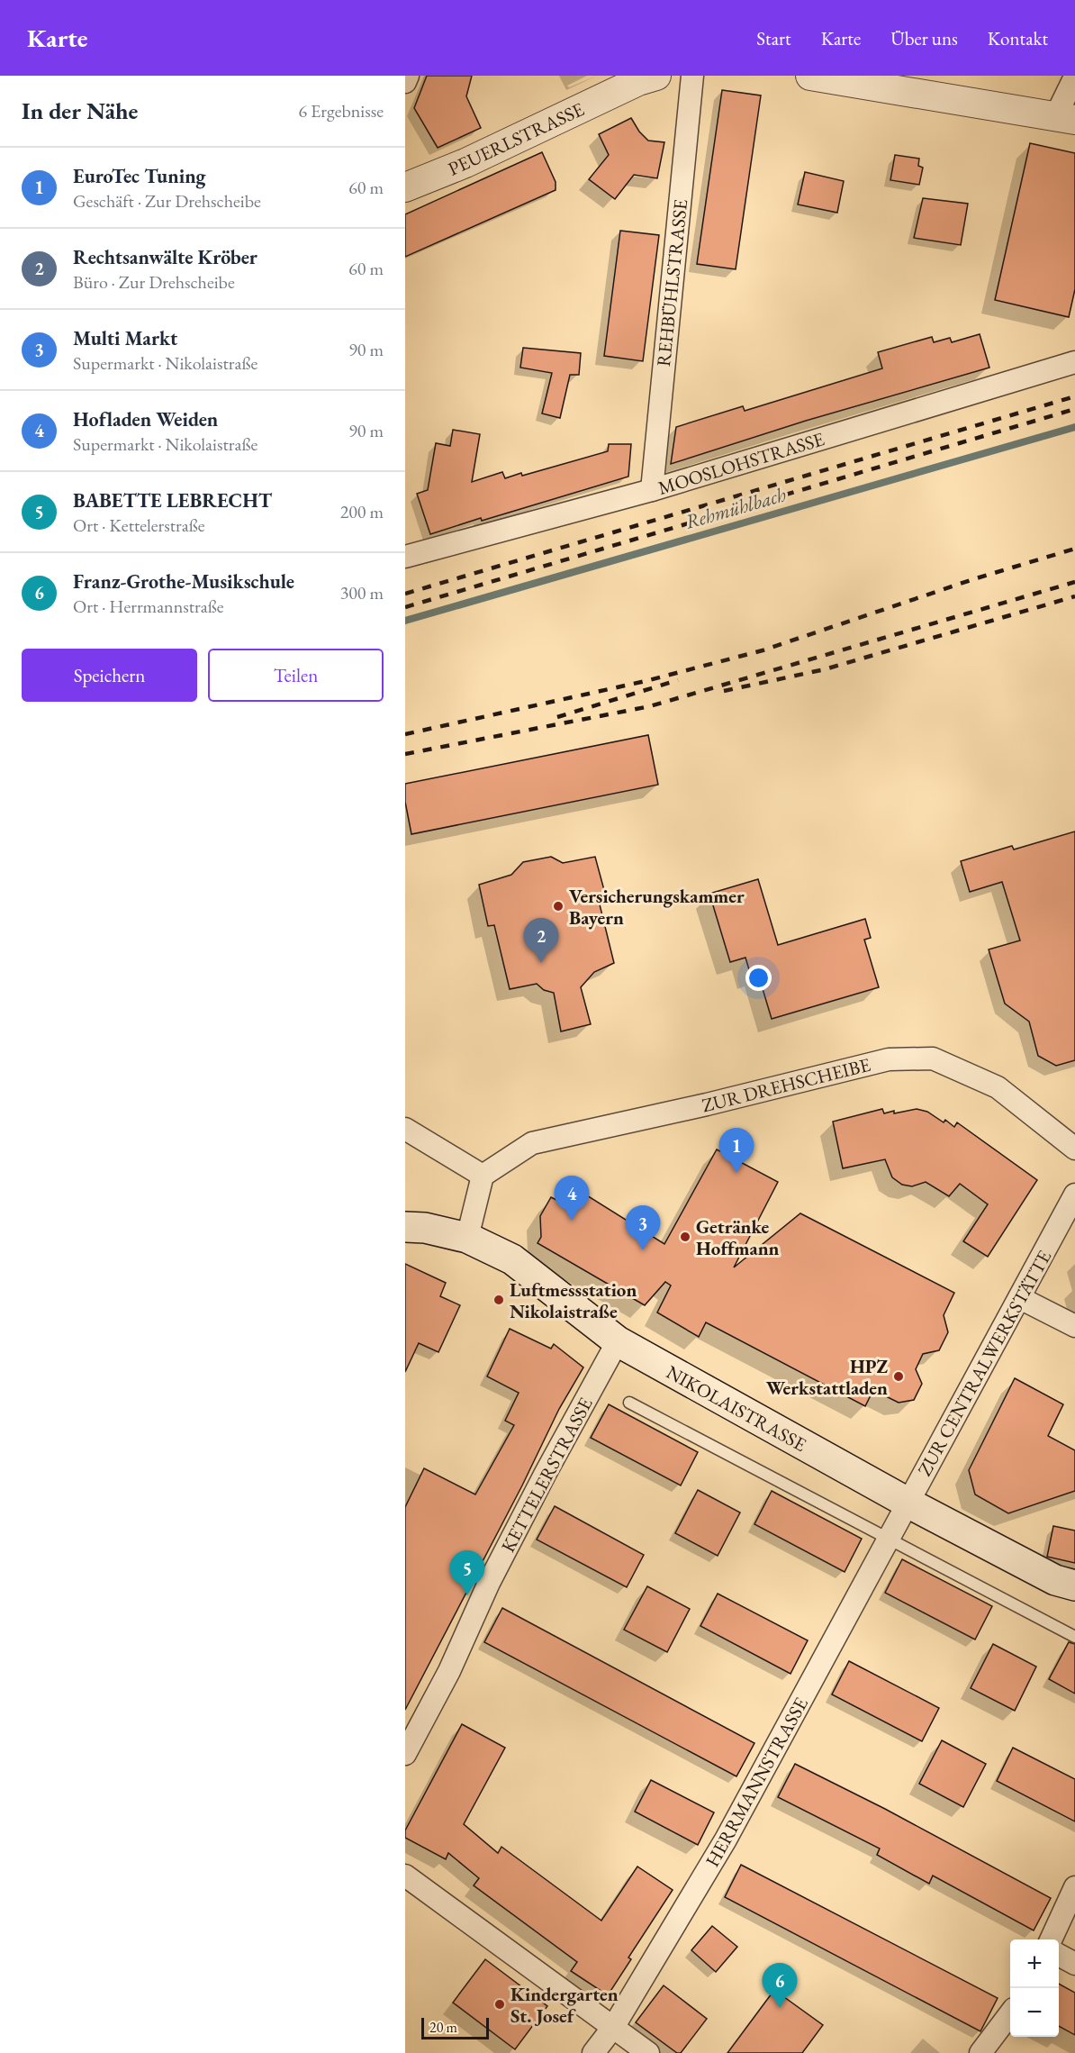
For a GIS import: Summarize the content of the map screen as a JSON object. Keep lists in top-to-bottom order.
{
  "streets": {
    "main road": ["NIKOLAISTRASSE"],
    "street": [
      "PEUERLSTRASSE",
      "REHBÜHLSTRASSE",
      "MOOSLOHSTRASSE",
      "ZUR DREHSCHEIBE",
      "ZUR CENTRALWERKSTÄTTE",
      "KETTELERSTRASSE",
      "HERRMANNSTRASSE"
    ]
  },
  "crossings": [
    ["REHBÜHLSTRASSE", "MOOSLOHSTRASSE"],
    ["ZUR CENTRALWERKSTÄTTE", "NIKOLAISTRASSE"],
    ["ZUR CENTRALWERKSTÄTTE", "HERRMANNSTRASSE"],
    ["NIKOLAISTRASSE", "KETTELERSTRASSE"],
    ["NIKOLAISTRASSE", "HERRMANNSTRASSE"]
  ],
  "water": ["Rehmühlbach"],
  "places": [
    "Versicherungskammer Bayern",
    "Getränke Hoffmann",
    "Luftmessstation Nikolaistraße",
    "HPZ Werkstattladen",
    "Kindergarten St. Josef"
  ],
  "scale_bar": "20 m",
  "page": {
    "header": "Karte",
    "nav": [
      "Start",
      "Karte",
      "Über uns",
      "Kontakt"
    ],
    "heading": ["In der Nähe", "6 Ergebnisse"],
    "list": [
      {
        "mark": "1",
        "name": "EuroTec Tuning",
        "note": "Geschäft · Zur Drehscheibe",
        "value": "60 m"
      },
      {
        "mark": "2",
        "name": "Rechtsanwälte Kröber",
        "note": "Büro · Zur Drehscheibe",
        "value": "60 m"
      },
      {
        "mark": "3",
        "name": "Multi Markt",
        "note": "Supermarkt · Nikolaistraße",
        "value": "90 m"
      },
      {
        "mark": "4",
        "name": "Hofladen Weiden",
        "note": "Supermarkt · Nikolaistraße",
        "value": "90 m"
      },
      {
        "mark": "5",
        "name": "BABETTE LEBRECHT",
        "note": "Ort · Kettelerstraße",
        "value": "200 m"
      },
      {
        "mark": "6",
        "name": "Franz-Grothe-Musikschule",
        "note": "Ort · Herrmannstraße",
        "value": "300 m"
      }
    ],
    "buttons": ["Speichern", "Teilen"],
    "pins": [
      "2",
      "1",
      "4",
      "3",
      "5",
      "6"
    ],
    "map_buttons": ["+", "−"],
    "scale": "20 m"
  }
}
